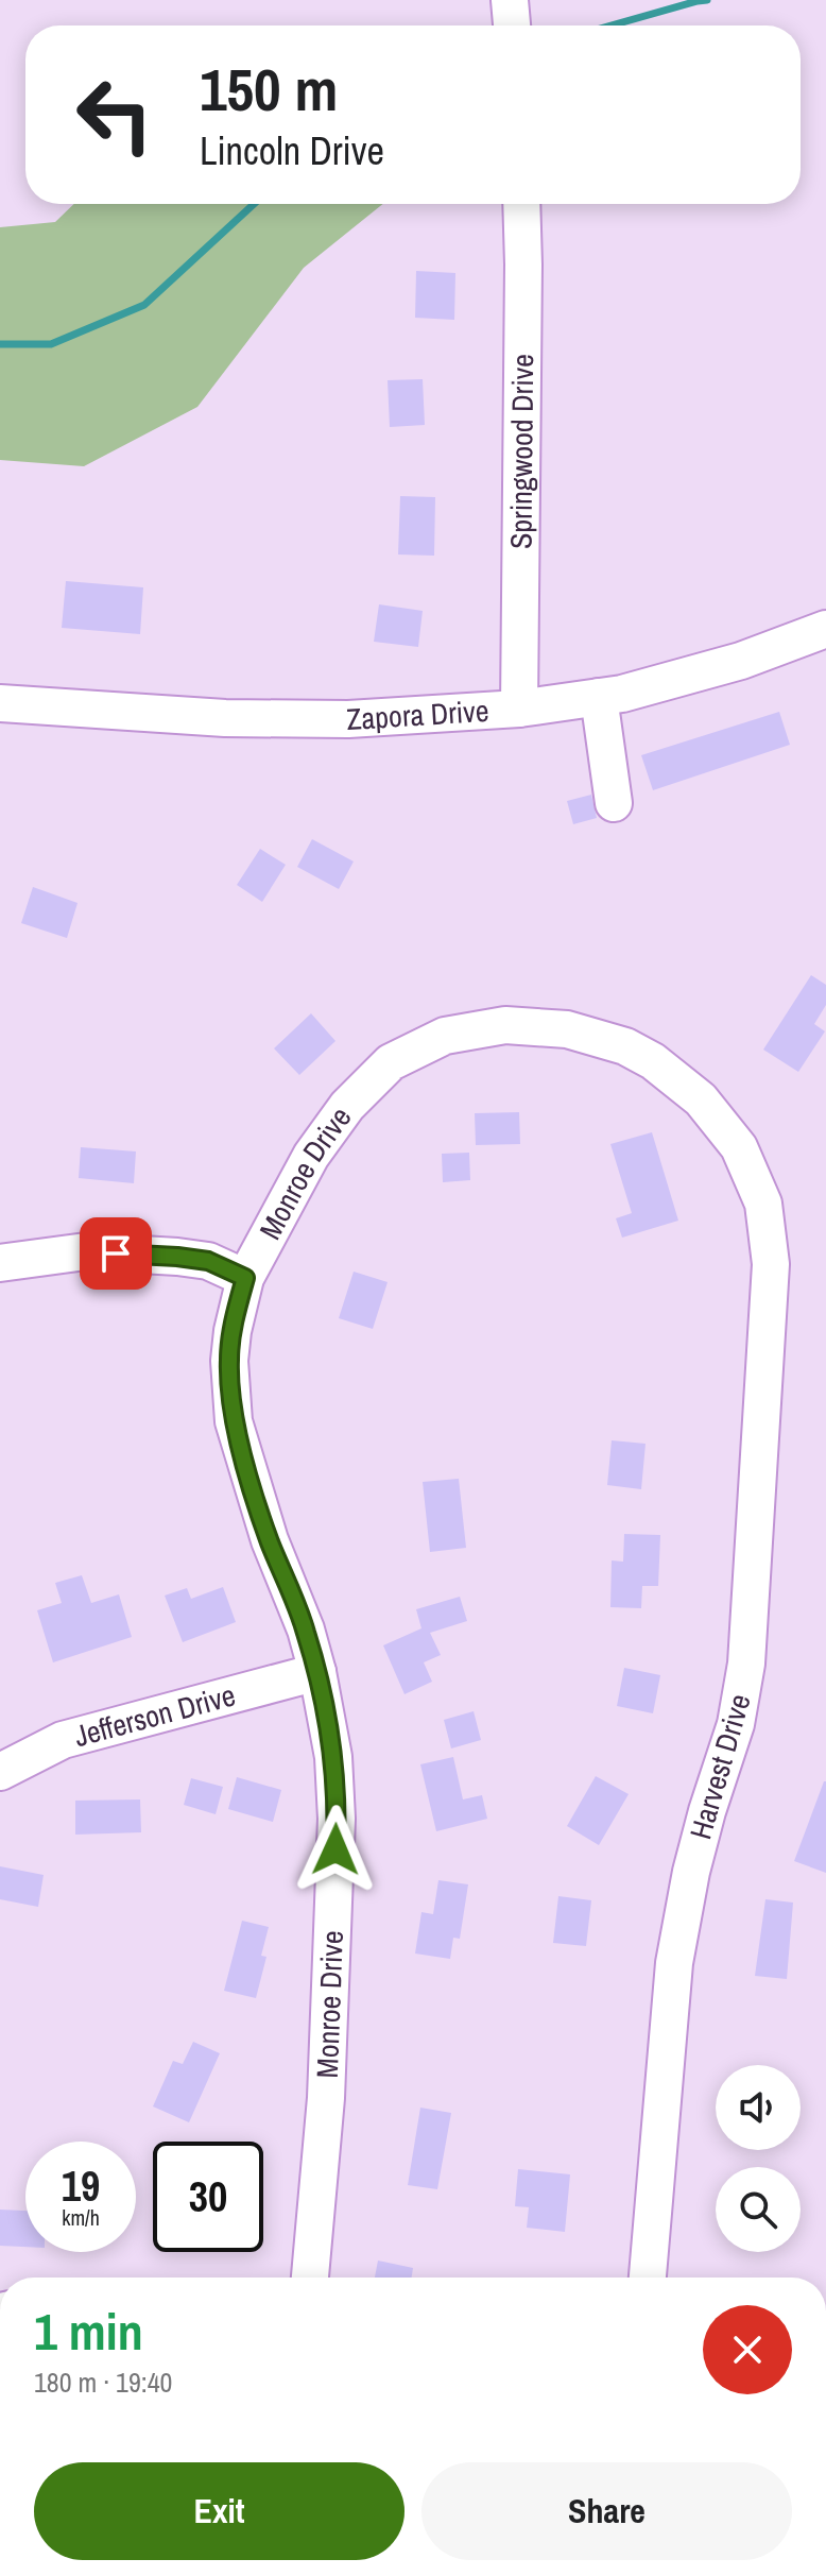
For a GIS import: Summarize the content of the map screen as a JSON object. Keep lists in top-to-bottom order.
{
  "streets": {
    "street": [
      "Springwood Drive",
      "Zapora Drive",
      "Monroe Drive",
      "Jefferson Drive",
      "Harvest Drive"
    ]
  },
  "crossings": [
    ["Springwood Drive", "Zapora Drive"],
    ["Monroe Drive", "Jefferson Drive"],
    ["Monroe Drive", "Harvest Drive"]
  ],
  "page": {
    "turn": ["150 m", "Lincoln Drive"],
    "speed": "19 km/h",
    "limit": "30",
    "heading": ["1 min", "180 m · 19:40"],
    "buttons": ["Exit", "Share"]
  }
}
